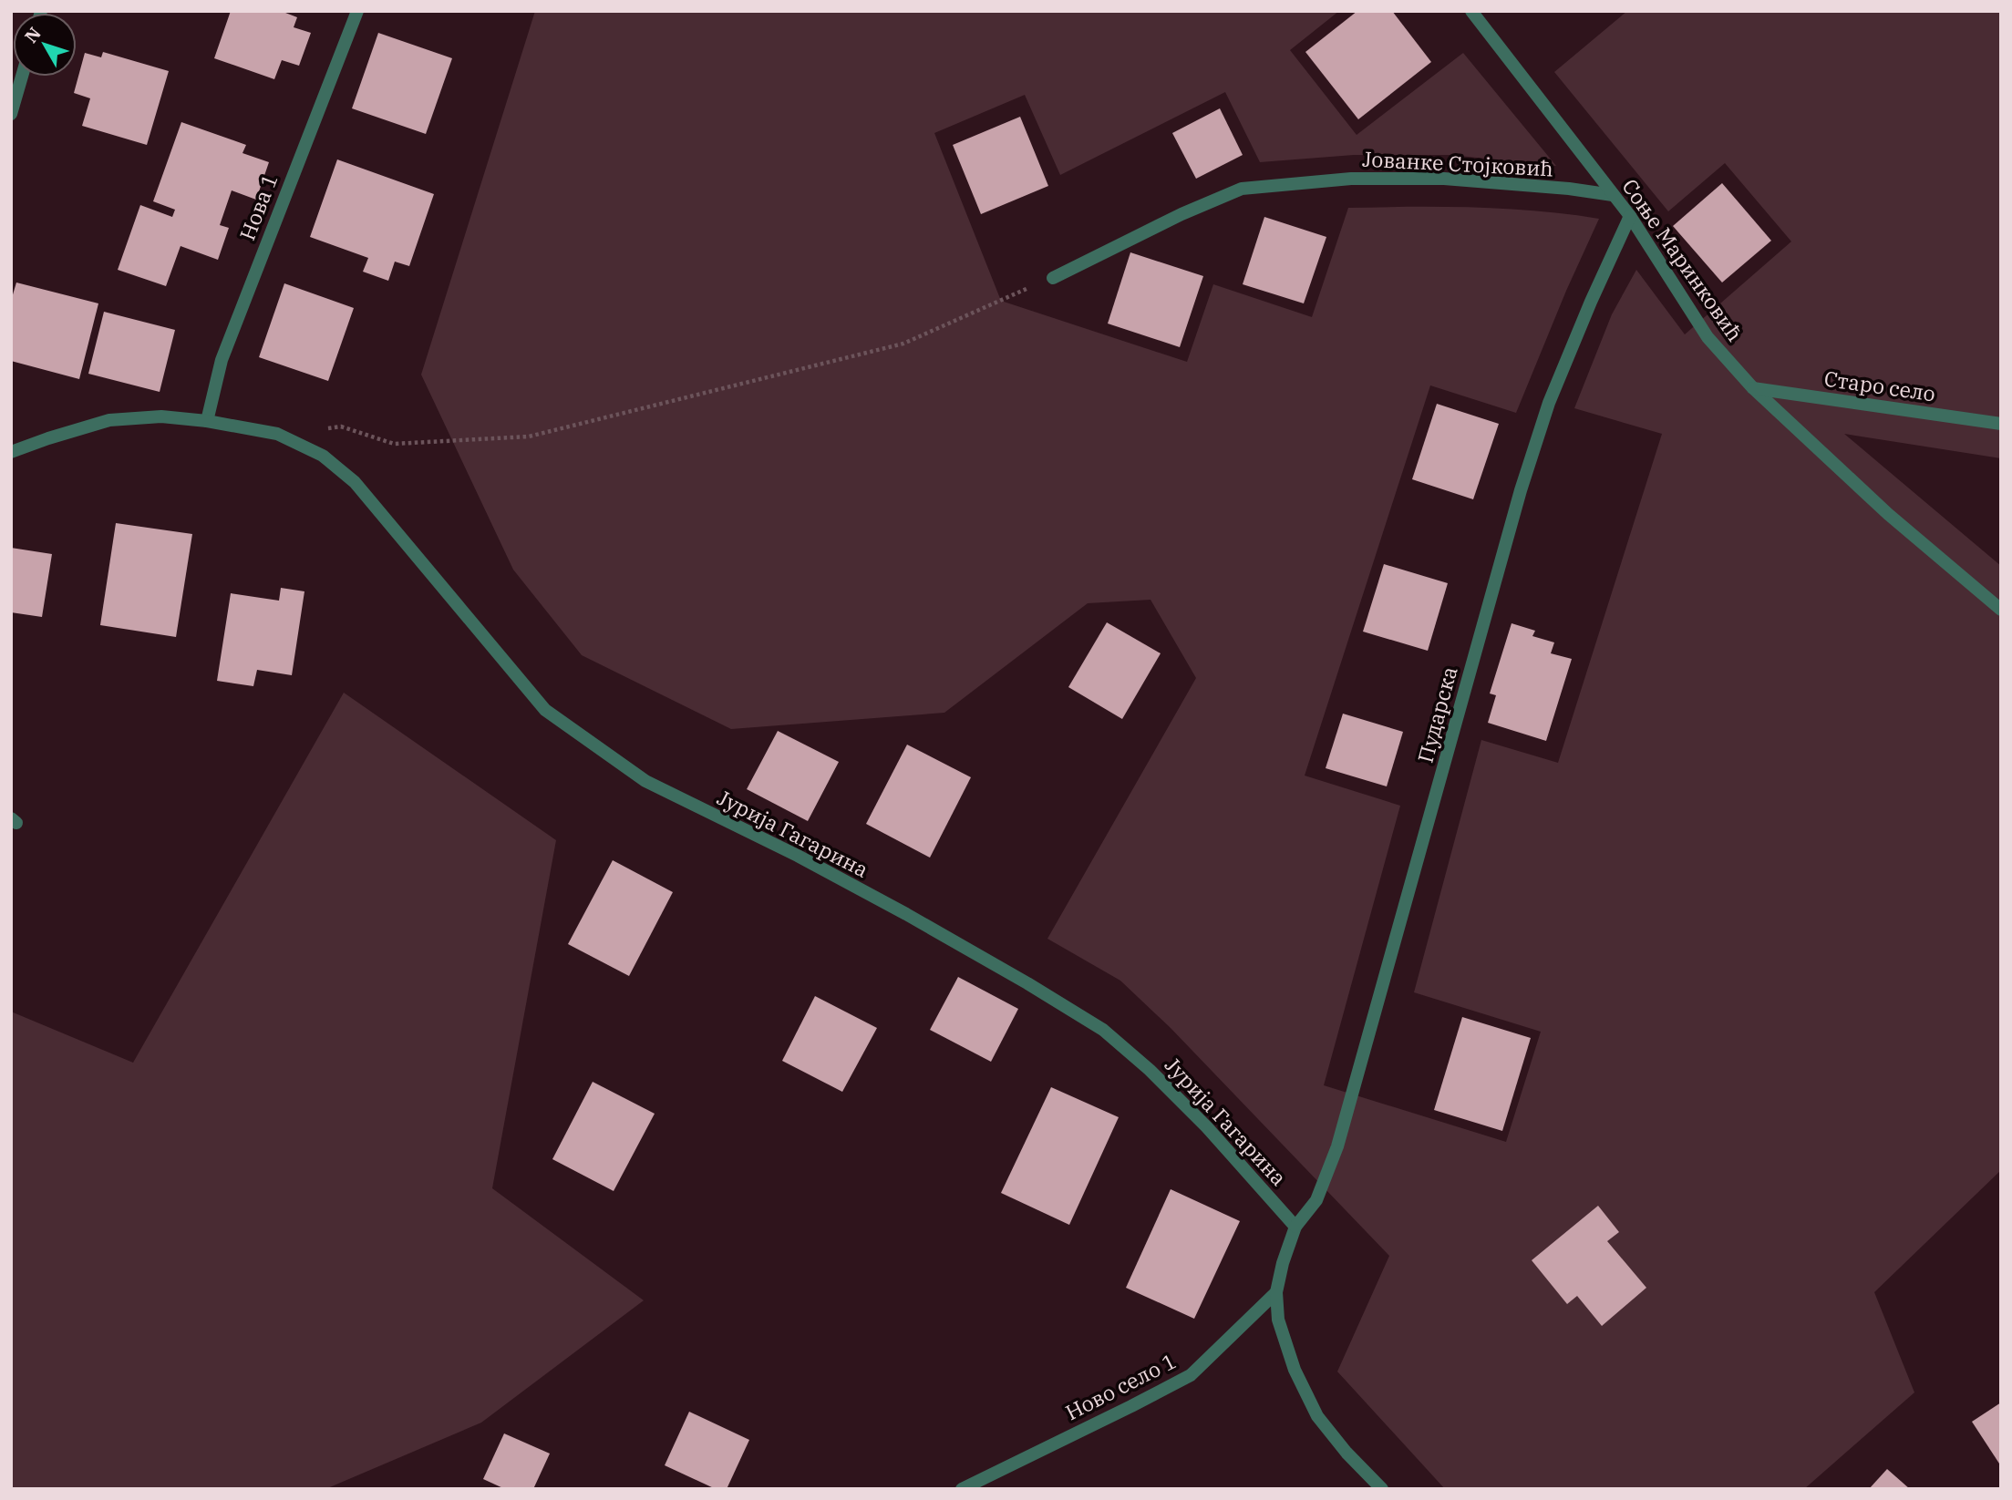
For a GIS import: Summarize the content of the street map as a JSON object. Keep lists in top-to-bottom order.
{
  "streets": {
    "street": [
      "Јованке Стојковић",
      "Нова 1",
      "Соње Маринковић",
      "Старо село",
      "Пударска",
      "Јурија Гагарина",
      "Ново село 1"
    ]
  },
  "crossings": [
    ["Јованке Стојковић", "Соње Маринковић"],
    ["Нова 1", "Јурија Гагарина"],
    ["Соње Маринковић", "Старо село"],
    ["Соње Маринковић", "Пударска"],
    ["Пударска", "Јурија Гагарина"]
  ],
  "north": "top left"
}
